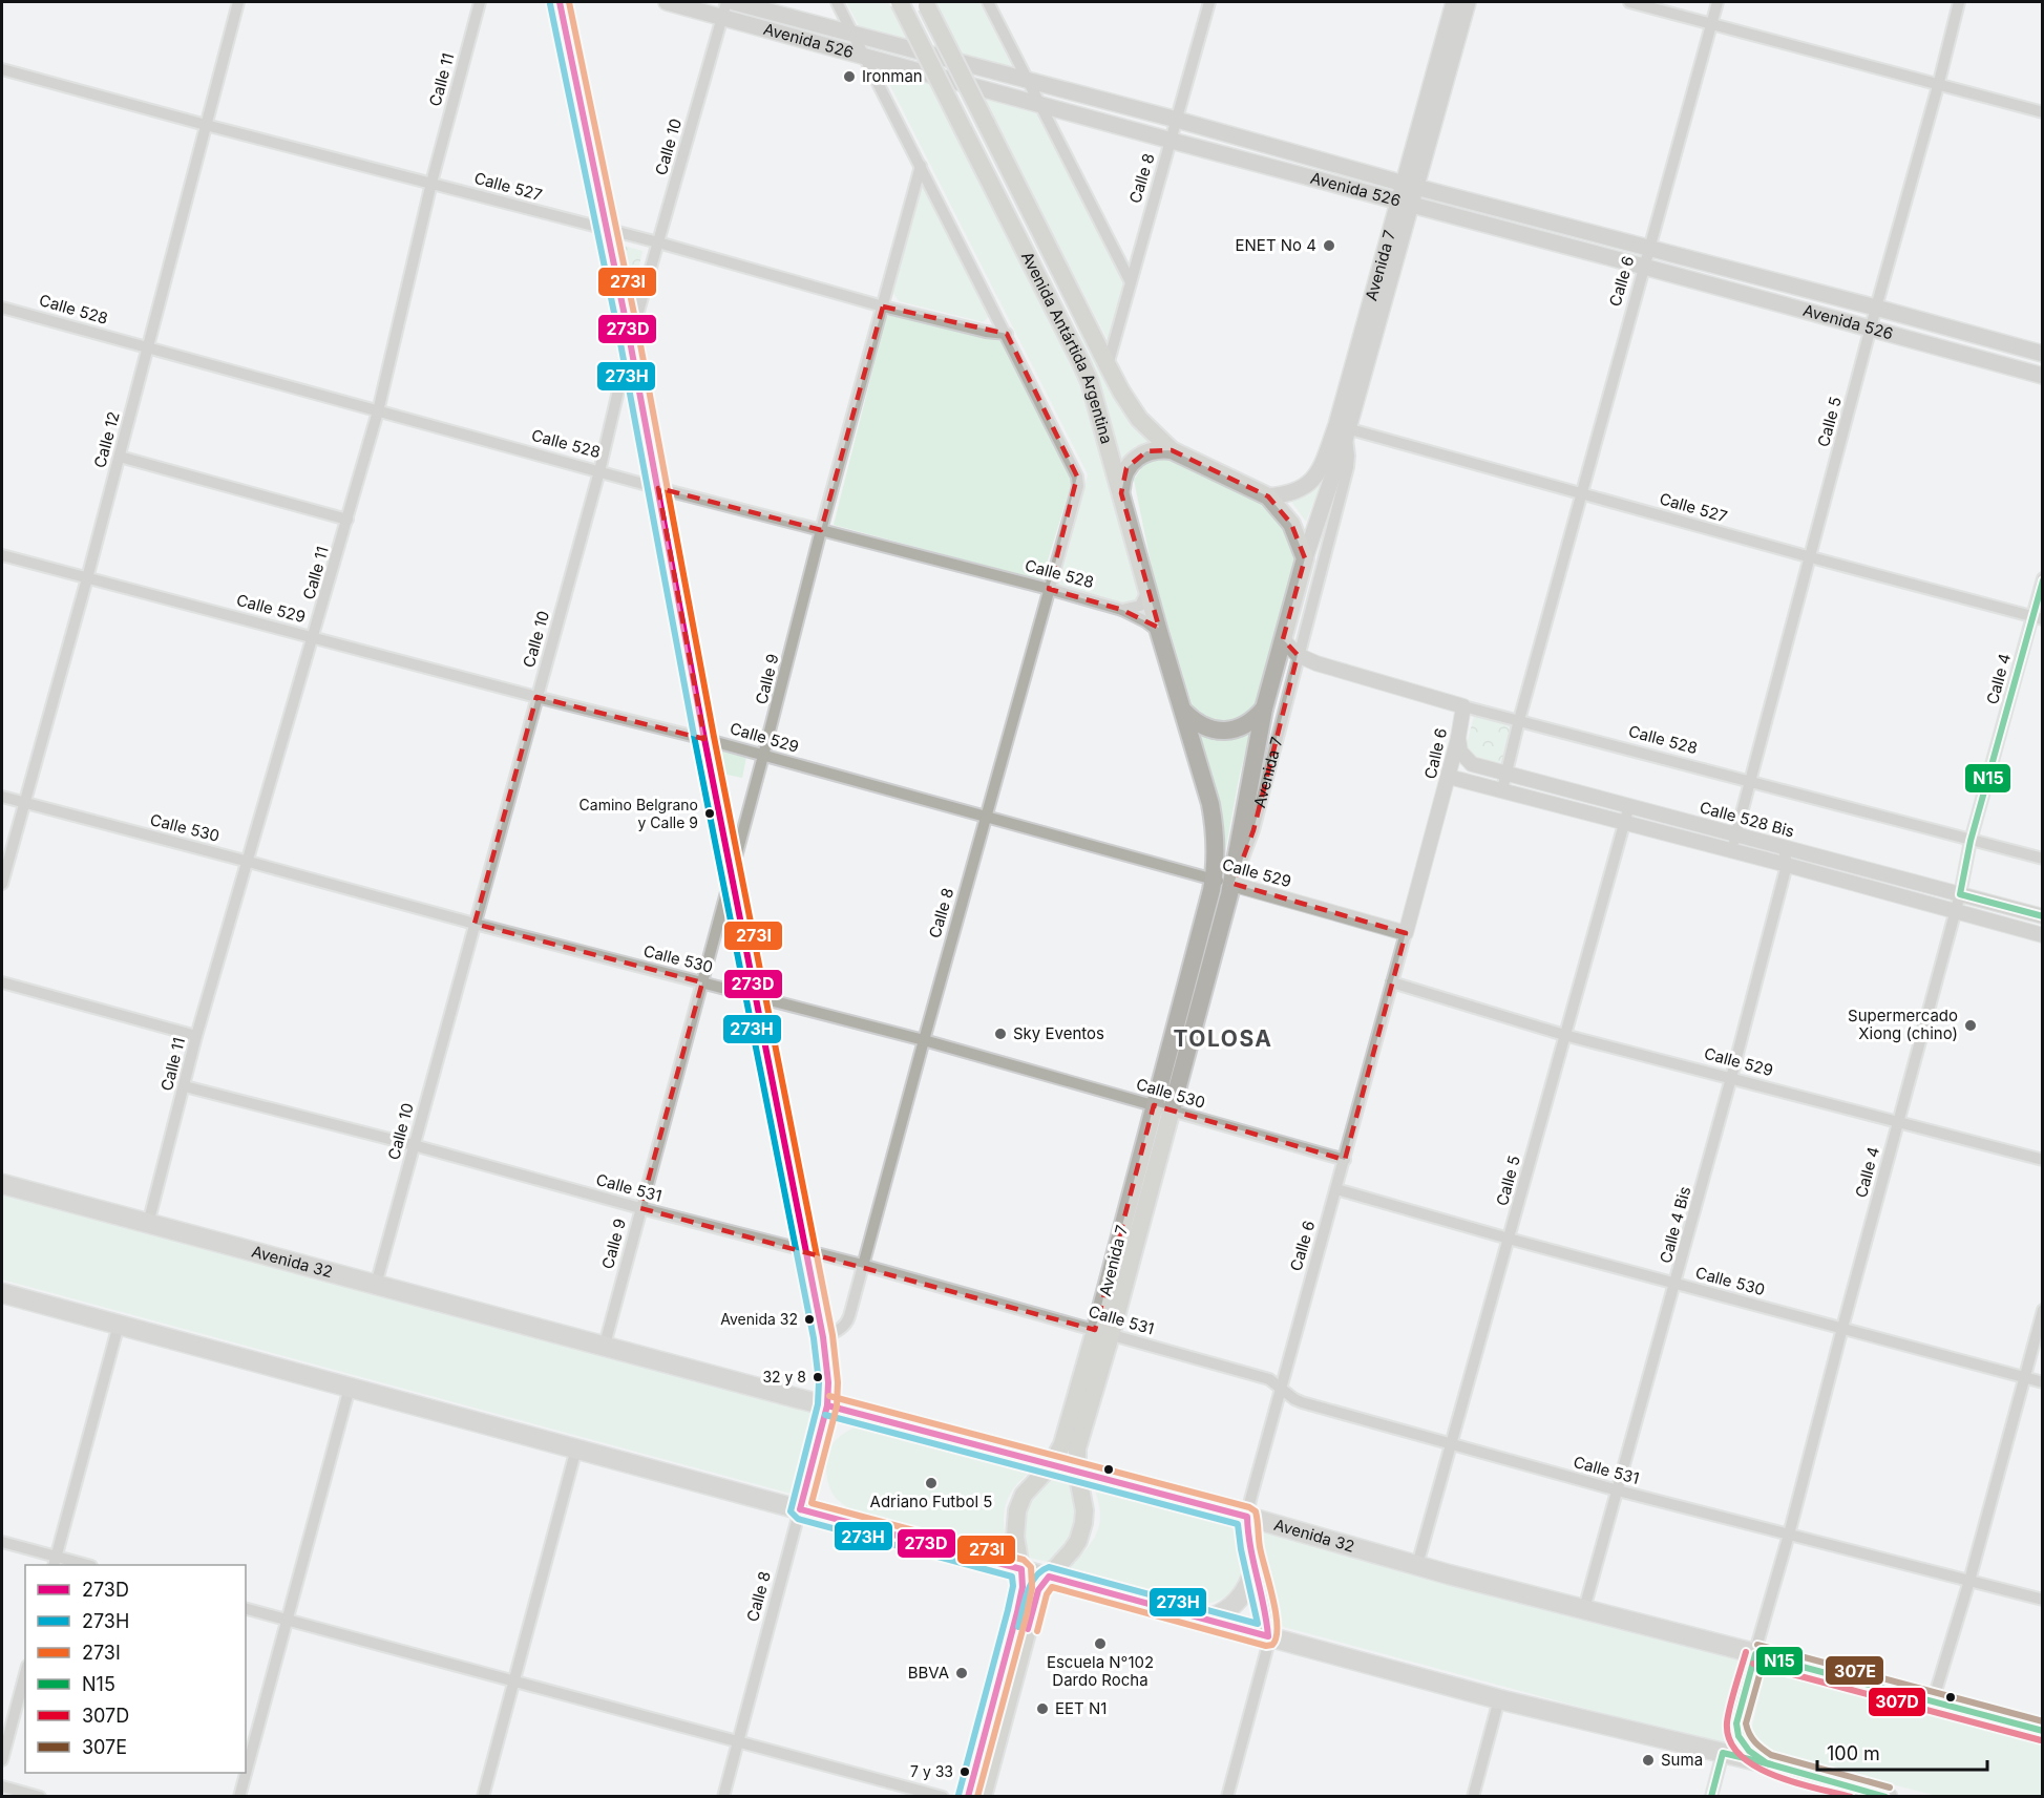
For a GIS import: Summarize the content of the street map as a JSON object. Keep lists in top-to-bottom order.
{
  "streets": {
    "highway": ["Avenida 32"],
    "main road": ["Avenida 526", "Avenida 7", "Avenida Antártida Argentina"],
    "street": [
      "Calle 11",
      "Calle 10",
      "Calle 8",
      "Calle 527",
      "Calle 6",
      "Calle 528",
      "Calle 5",
      "Calle 12",
      "Calle 529",
      "Calle 9",
      "Calle 4",
      "Calle 528 Bis",
      "Calle 530",
      "Calle 531",
      "Calle 4 Bis"
    ]
  },
  "crossings": [
    ["Avenida 526", "Calle 10"],
    ["Avenida 526", "Calle 8"],
    ["Avenida 526", "Avenida 7"],
    ["Avenida 526", "Calle 6"],
    ["Avenida 526", "Calle 5"],
    ["Calle 11", "Calle 527"],
    ["Calle 11", "Calle 528"],
    ["Calle 11", "Calle 529"],
    ["Calle 11", "Calle 530"],
    ["Calle 11", "Calle 531"],
    ["Calle 11", "Avenida 32"],
    ["Calle 10", "Calle 8"],
    ["Calle 10", "Calle 527"],
    ["Calle 10", "Calle 528"],
    ["Calle 10", "Calle 529"],
    ["Calle 10", "Calle 530"],
    ["Calle 10", "Calle 531"],
    ["Calle 10", "Avenida 32"],
    ["Calle 8", "Calle 527"],
    ["Calle 8", "Calle 528"],
    ["Calle 8", "Avenida Antártida Argentina"],
    ["Calle 8", "Calle 529"],
    ["Calle 8", "Calle 9"],
    ["Calle 8", "Calle 530"],
    ["Calle 8", "Calle 531"],
    ["Calle 8", "Avenida 32"],
    ["Calle 527", "Avenida 7"],
    ["Calle 527", "Calle 6"],
    ["Calle 527", "Calle 5"],
    ["Calle 527", "Calle 12"],
    ["Calle 527", "Calle 9"],
    ["Calle 527", "Calle 4"],
    ["Avenida 7", "Calle 528"],
    ["Avenida 7", "Avenida Antártida Argentina"],
    ["Avenida 7", "Calle 529"],
    ["Avenida 7", "Calle 530"],
    ["Avenida 7", "Calle 531"],
    ["Avenida 7", "Avenida 32"],
    ["Calle 6", "Calle 528"],
    ["Calle 6", "Calle 529"],
    ["Calle 6", "Calle 528 Bis"],
    ["Calle 6", "Calle 530"],
    ["Calle 6", "Calle 531"],
    ["Calle 6", "Avenida 32"],
    ["Calle 528", "Avenida Antártida Argentina"],
    ["Calle 528", "Calle 5"],
    ["Calle 528", "Calle 12"],
    ["Calle 528", "Calle 9"],
    ["Calle 528", "Calle 4"],
    ["Calle 5", "Calle 529"],
    ["Calle 5", "Calle 528 Bis"],
    ["Calle 5", "Calle 530"],
    ["Calle 5", "Calle 531"],
    ["Calle 5", "Avenida 32"],
    ["Calle 12", "Calle 529"],
    ["Calle 12", "Calle 530"],
    ["Calle 529", "Calle 9"],
    ["Calle 529", "Calle 4"],
    ["Calle 529", "Calle 4 Bis"],
    ["Calle 9", "Calle 530"],
    ["Calle 9", "Calle 531"],
    ["Calle 9", "Avenida 32"],
    ["Calle 4", "Calle 528 Bis"],
    ["Calle 4", "Calle 530"],
    ["Calle 4", "Calle 531"],
    ["Calle 4", "Avenida 32"],
    ["Calle 528 Bis", "Calle 4 Bis"],
    ["Calle 530", "Calle 4 Bis"],
    ["Calle 531", "Calle 4 Bis"],
    ["Calle 4 Bis", "Avenida 32"]
  ],
  "districts": ["TOLOSA"],
  "places": [
    "Ironman",
    "ENET No 4",
    "Camino Belgrano y Calle 9",
    "Supermercado Xiong (chino)",
    "Sky Eventos",
    "Avenida 32",
    "32 y 8",
    "Adriano Futbol 5",
    "Escuela N°102 Dardo Rocha",
    "BBVA",
    "EET N1",
    "Suma",
    "7 y 33"
  ],
  "lines": [
    "transit line 273D",
    "transit line 273I",
    "transit line 273H",
    "transit line N15",
    "transit line 307E",
    "transit line 307D"
  ],
  "legend": [
    "273D",
    "273H",
    "273I",
    "N15",
    "307D",
    "307E"
  ],
  "scale_bar": "100 m"
}
